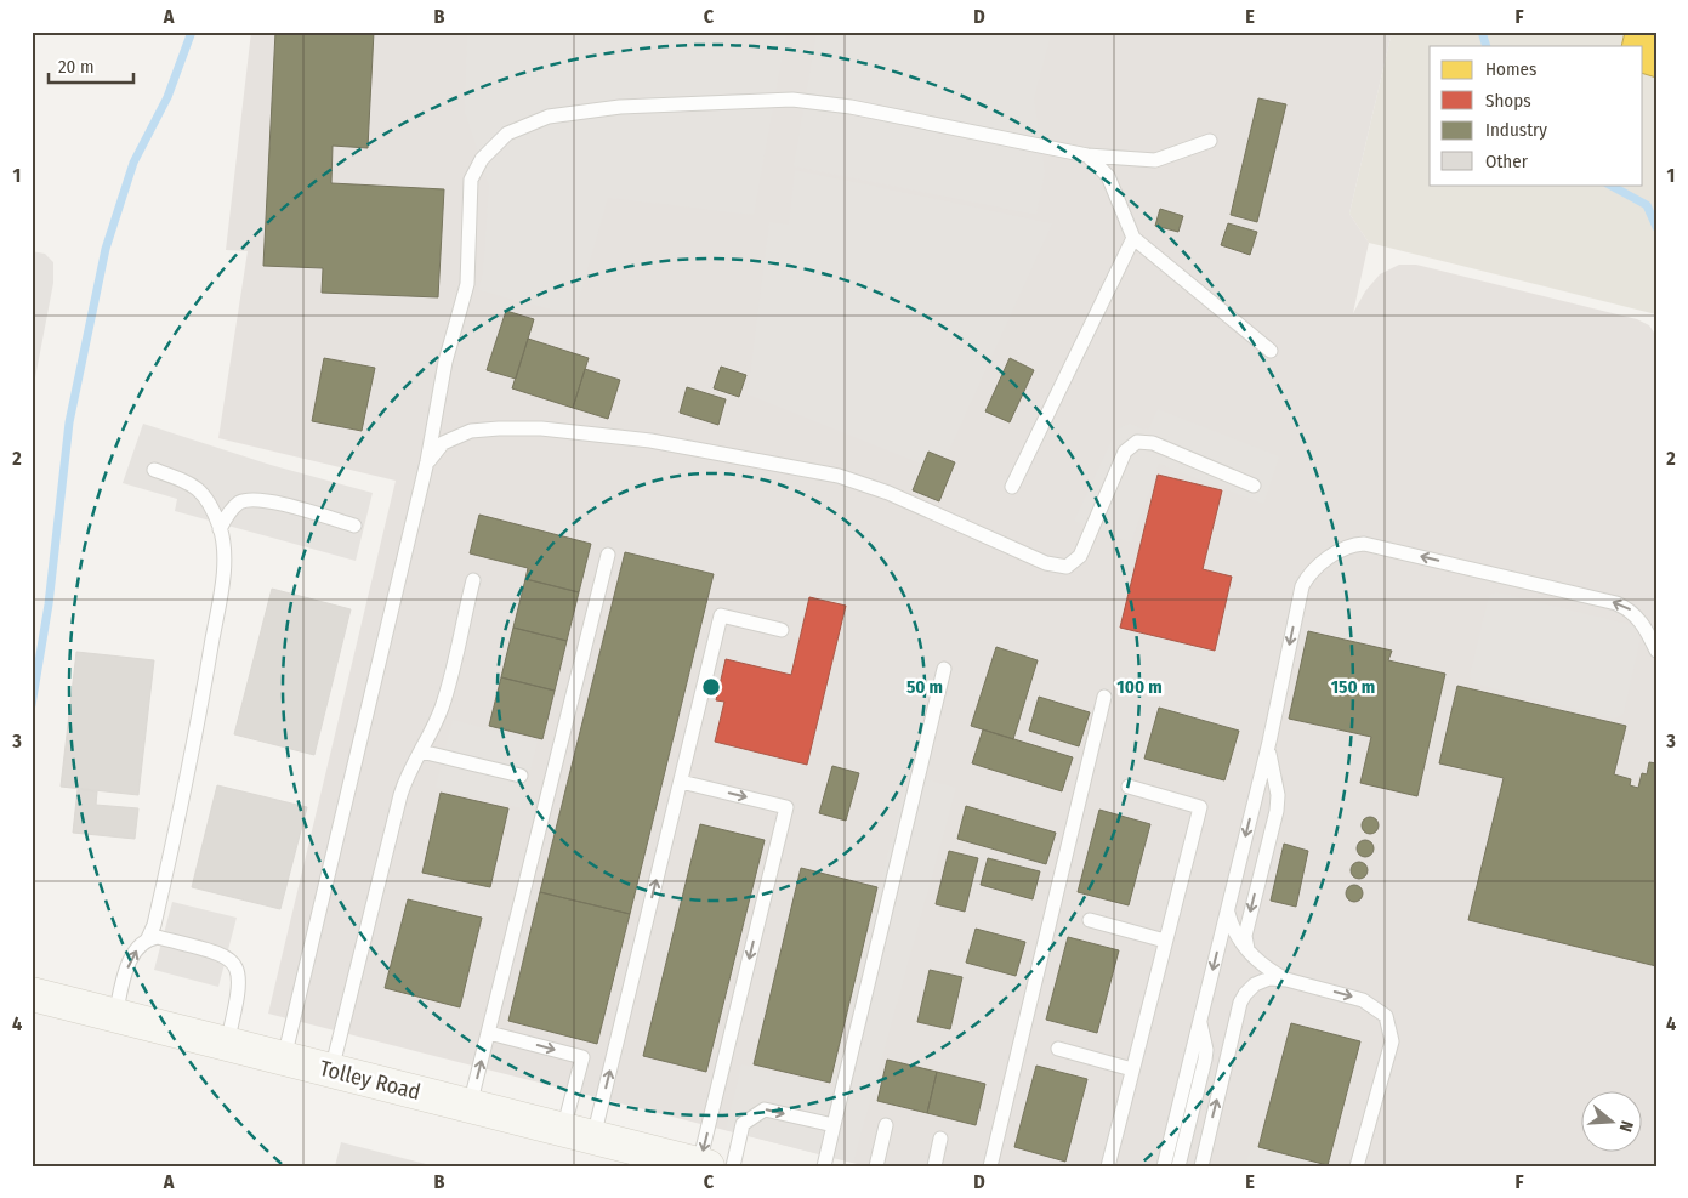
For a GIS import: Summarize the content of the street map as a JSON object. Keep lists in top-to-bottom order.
{
  "streets": {
    "main road": ["Tolley Road"]
  },
  "legend": [
    "Homes",
    "Shops",
    "Industry",
    "Other"
  ],
  "scale_bar": "20 m",
  "north": "right",
  "grid": {
    "columns": [
      "A",
      "B",
      "C",
      "D",
      "E",
      "F"
    ],
    "rows": [
      "1",
      "2",
      "3",
      "4"
    ]
  },
  "rings": ["50 m", "100 m", "150 m"]
}
